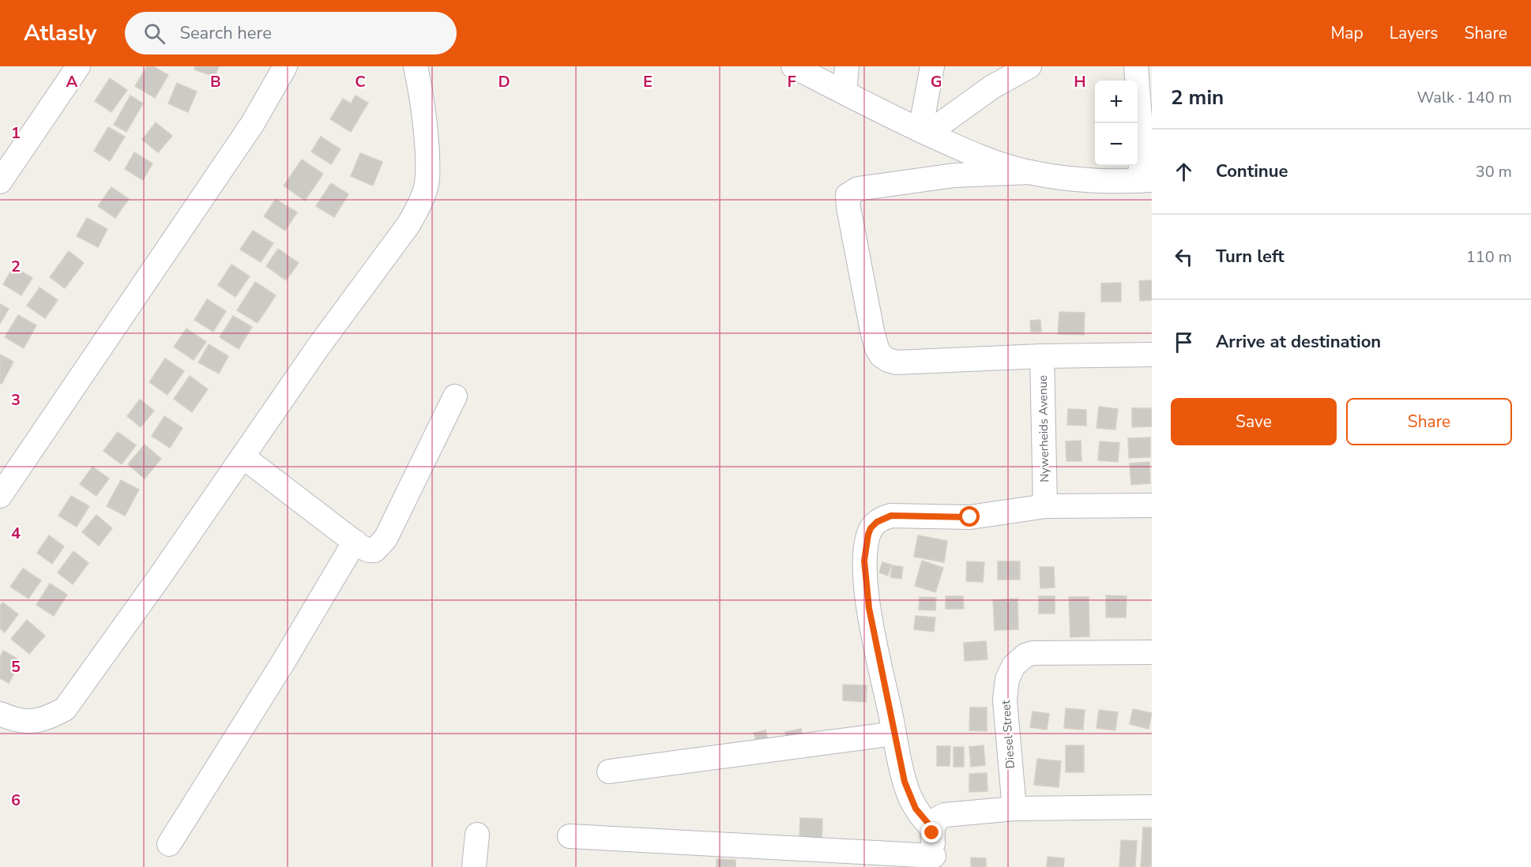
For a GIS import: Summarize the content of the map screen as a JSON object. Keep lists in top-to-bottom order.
{
  "streets": {
    "street": ["Nywerheids Avenue", "Diesel Street"]
  },
  "page": {
    "header": "Atlasly",
    "search": "Search here",
    "nav": ["Map", "Layers", "Share"],
    "heading": ["2 min", "Walk · 140 m"],
    "map_buttons": ["+", "−"],
    "list": [
      ["Continue", "30 m"],
      ["Turn left", "110 m"],
      "Arrive at destination"
    ],
    "buttons": ["Save", "Share"]
  },
  "grid": {
    "columns": [
      "A",
      "B",
      "C",
      "D",
      "E",
      "F",
      "G",
      "H"
    ],
    "rows": [
      "1",
      "2",
      "3",
      "4",
      "5",
      "6"
    ]
  }
}
